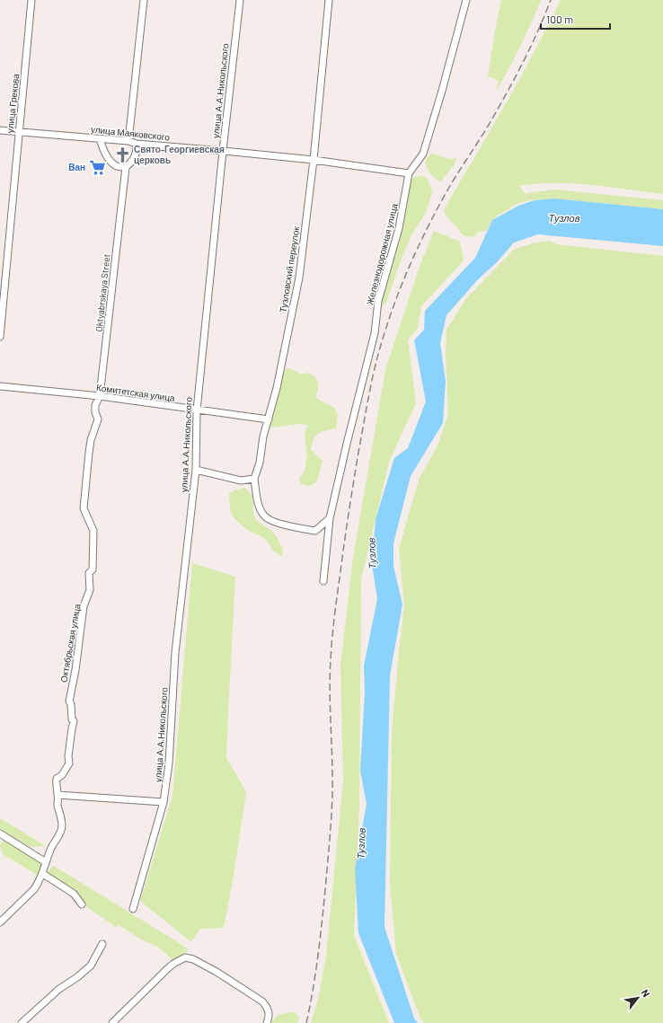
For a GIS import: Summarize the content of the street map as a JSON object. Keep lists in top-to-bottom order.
{
  "streets": {
    "street": [
      "улица А.А.Никольского",
      "улица Грекова",
      "улица Маяковского",
      "Железнодорожная улица",
      "Тузловский переулок",
      "Oktyabrskaya Street",
      "Комитетская улица"
    ]
  },
  "crossings": [
    ["улица А.А.Никольского", "улица Маяковского"],
    ["улица А.А.Никольского", "Комитетская улица"],
    ["улица Грекова", "улица Маяковского"],
    ["улица Маяковского", "Железнодорожная улица"],
    ["улица Маяковского", "Тузловский переулок"],
    ["Тузловский переулок", "Комитетская улица"],
    ["Oktyabrskaya Street", "Комитетская улица"]
  ],
  "water": ["Тузлов"],
  "places": {
    "church": ["Свято-Георгиевская церковь"],
    "supermarket": ["Ван"]
  },
  "scale_bar": "100 m",
  "north": "top right"
}
